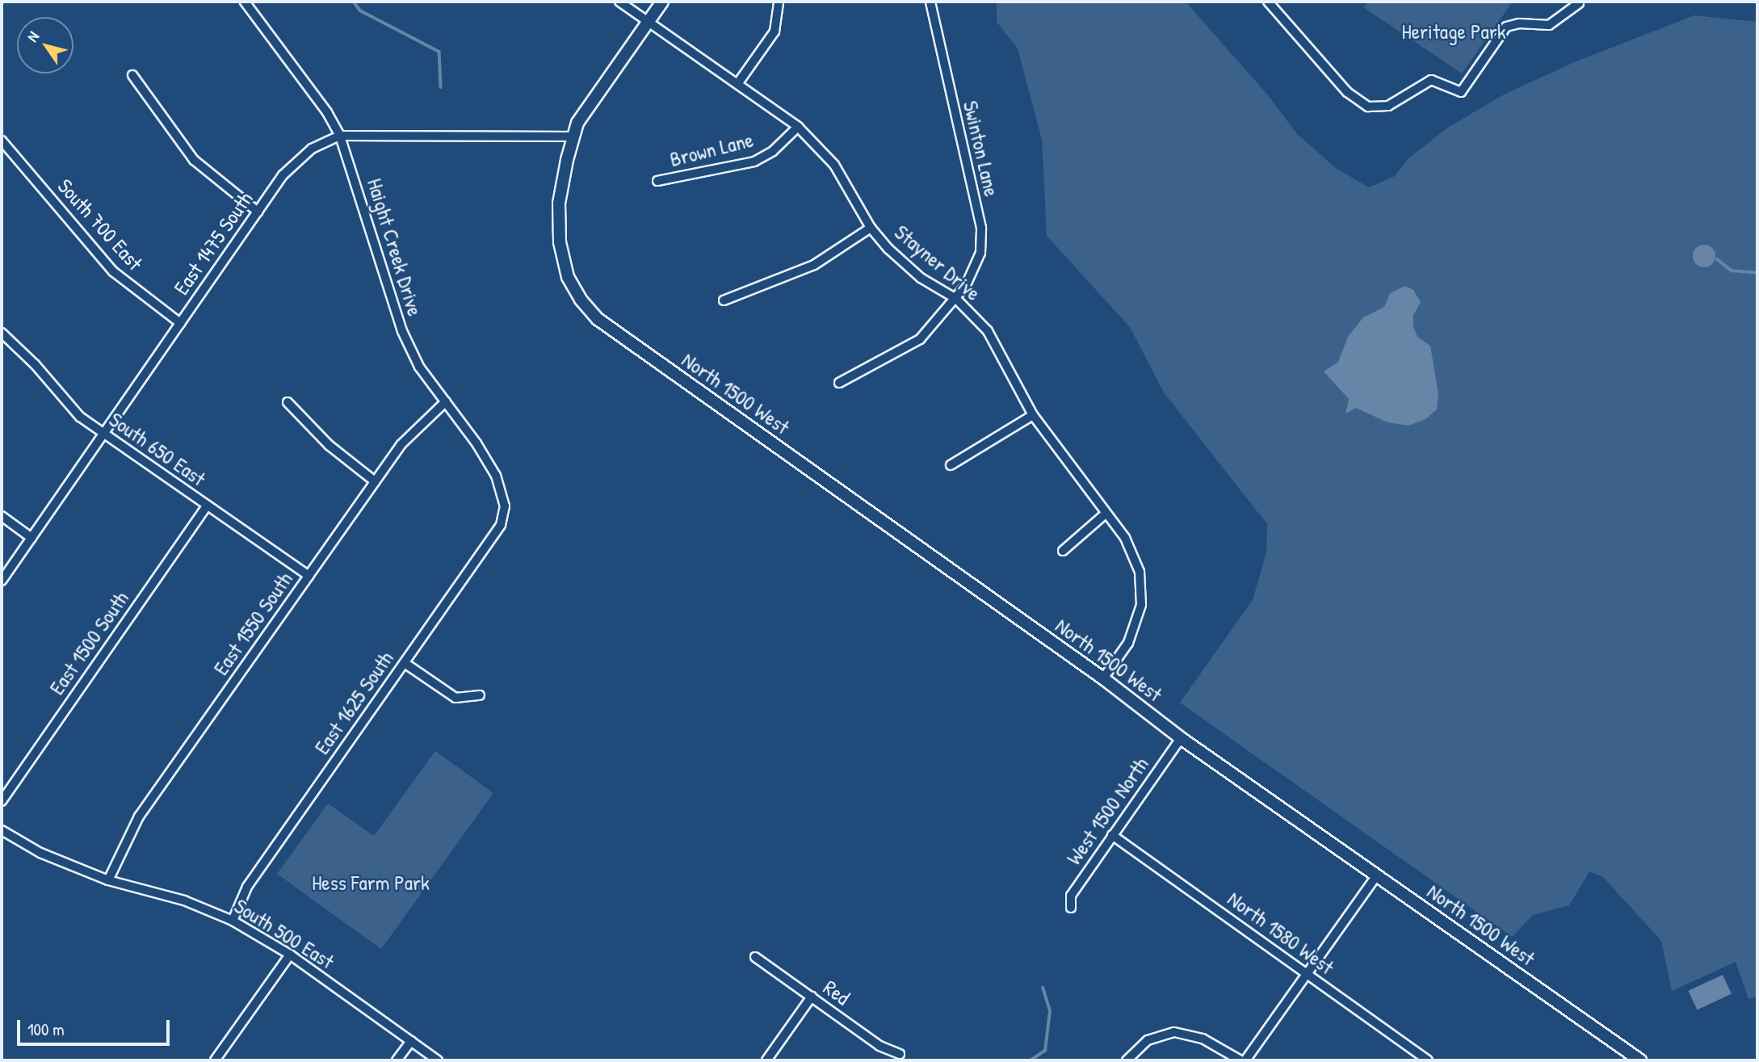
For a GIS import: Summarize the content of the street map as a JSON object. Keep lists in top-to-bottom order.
{
  "streets": {
    "street": [
      "Swinton Lane",
      "Brown Lane",
      "South 700 East",
      "East 1475 South",
      "Haight Creek Drive",
      "Stayner Drive",
      "North 1500 West",
      "South 650 East",
      "East 1550 South",
      "East 1500 South",
      "East 1625 South",
      "West 1500 North",
      "North 1580 West",
      "South 500 East",
      "Red"
    ]
  },
  "crossings": [
    ["Swinton Lane", "Stayner Drive"],
    ["Brown Lane", "Stayner Drive"],
    ["South 700 East", "East 1475 South"],
    ["East 1475 South", "Haight Creek Drive"],
    ["East 1475 South", "North 1500 West"],
    ["East 1475 South", "South 650 East"],
    ["Haight Creek Drive", "East 1550 South"],
    ["Haight Creek Drive", "East 1625 South"],
    ["Stayner Drive", "North 1500 West"],
    ["North 1500 West", "West 1500 North"],
    ["South 650 East", "East 1550 South"],
    ["South 650 East", "East 1500 South"],
    ["East 1550 South", "South 500 East"],
    ["East 1625 South", "South 500 East"],
    ["West 1500 North", "North 1580 West"]
  ],
  "parks": ["Heritage Park", "Hess Farm Park"],
  "scale_bar": "100 m",
  "north": "top left"
}
